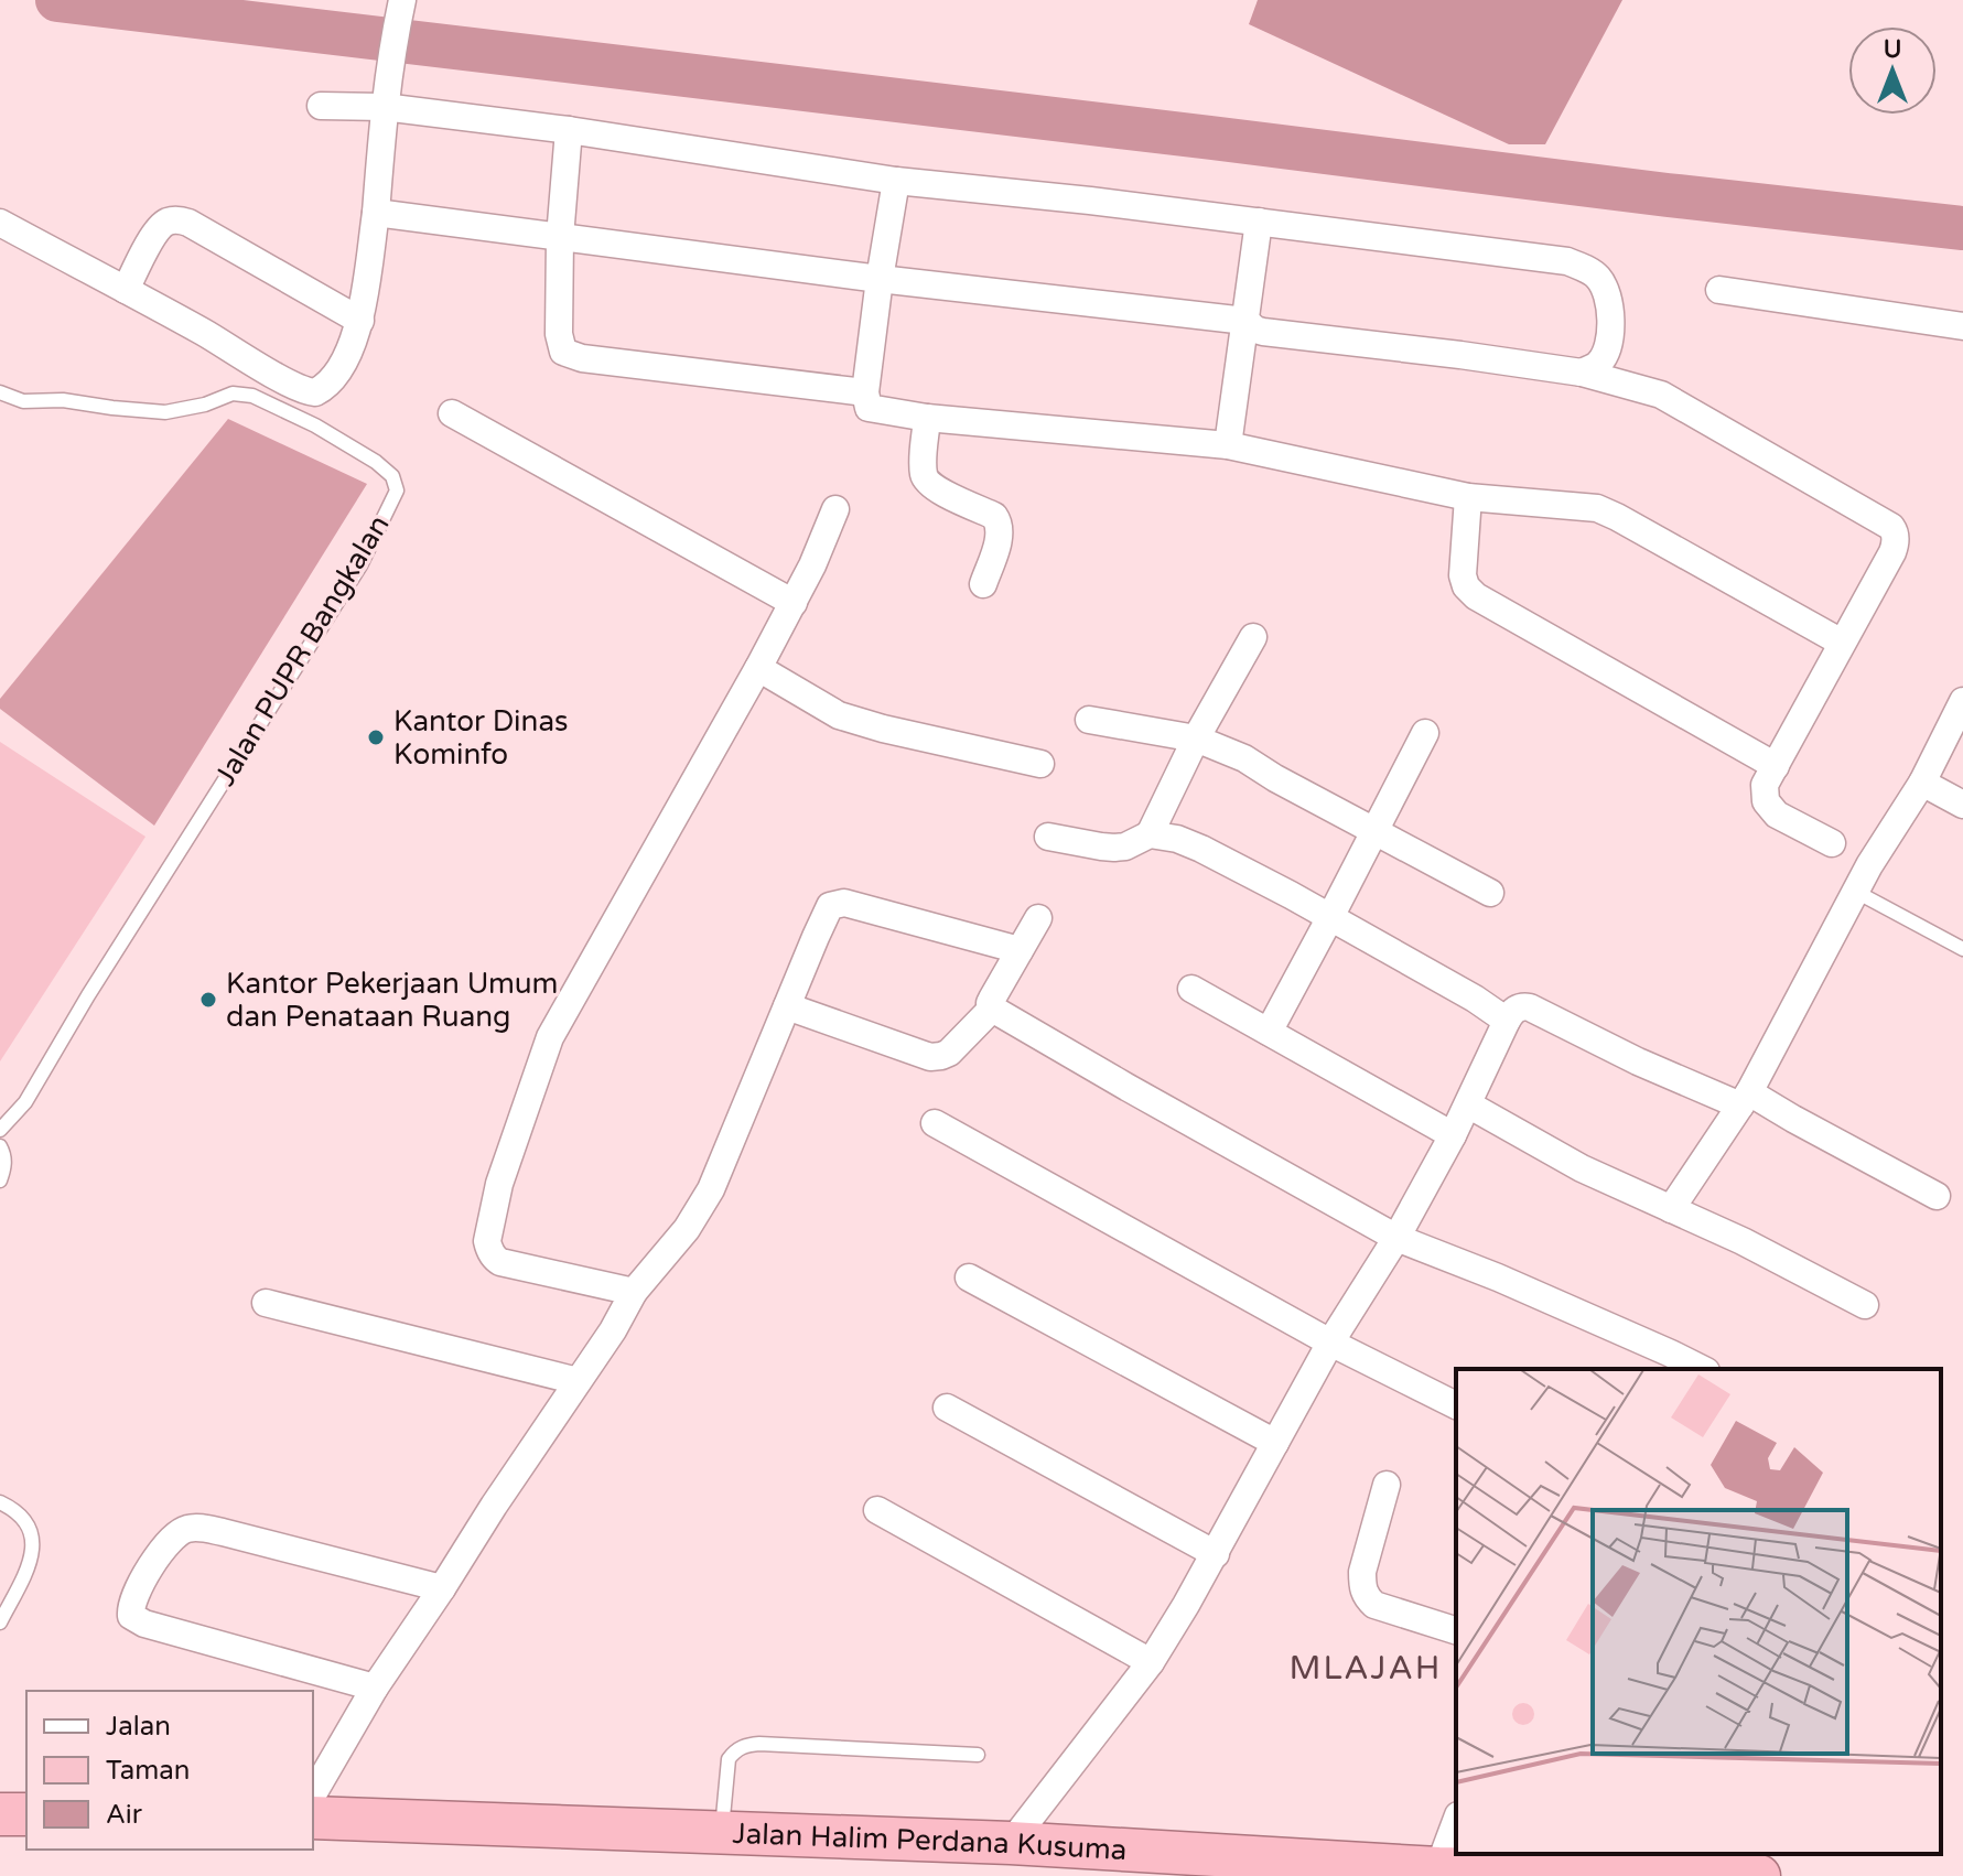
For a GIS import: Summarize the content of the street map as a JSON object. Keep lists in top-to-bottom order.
{
  "streets": {
    "highway": ["Jalan Halim Perdana Kusuma"],
    "lane": ["Jalan PUPR Bangkalan"]
  },
  "districts": ["MLAJAH"],
  "places": ["Kantor Dinas Kominfo", "Kantor Pekerjaan Umum dan Penataan Ruang"],
  "legend": ["Jalan", "Taman", "Air"],
  "north": "top"
}
